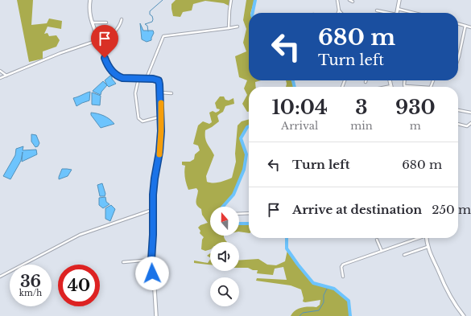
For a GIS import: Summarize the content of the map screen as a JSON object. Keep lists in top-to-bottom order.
{
  "north": "top",
  "page": {
    "turn": ["680 m", "Turn left"],
    "eta": [
      "10:04",
      "Arrival",
      "3",
      "min",
      "930",
      "m"
    ],
    "list": [
      {
        "name": "Turn left",
        "value": "680 m"
      },
      {
        "name": "Arrive at destination",
        "value": "250 m"
      }
    ],
    "speed": "36 km/h",
    "limit": "40"
  }
}
